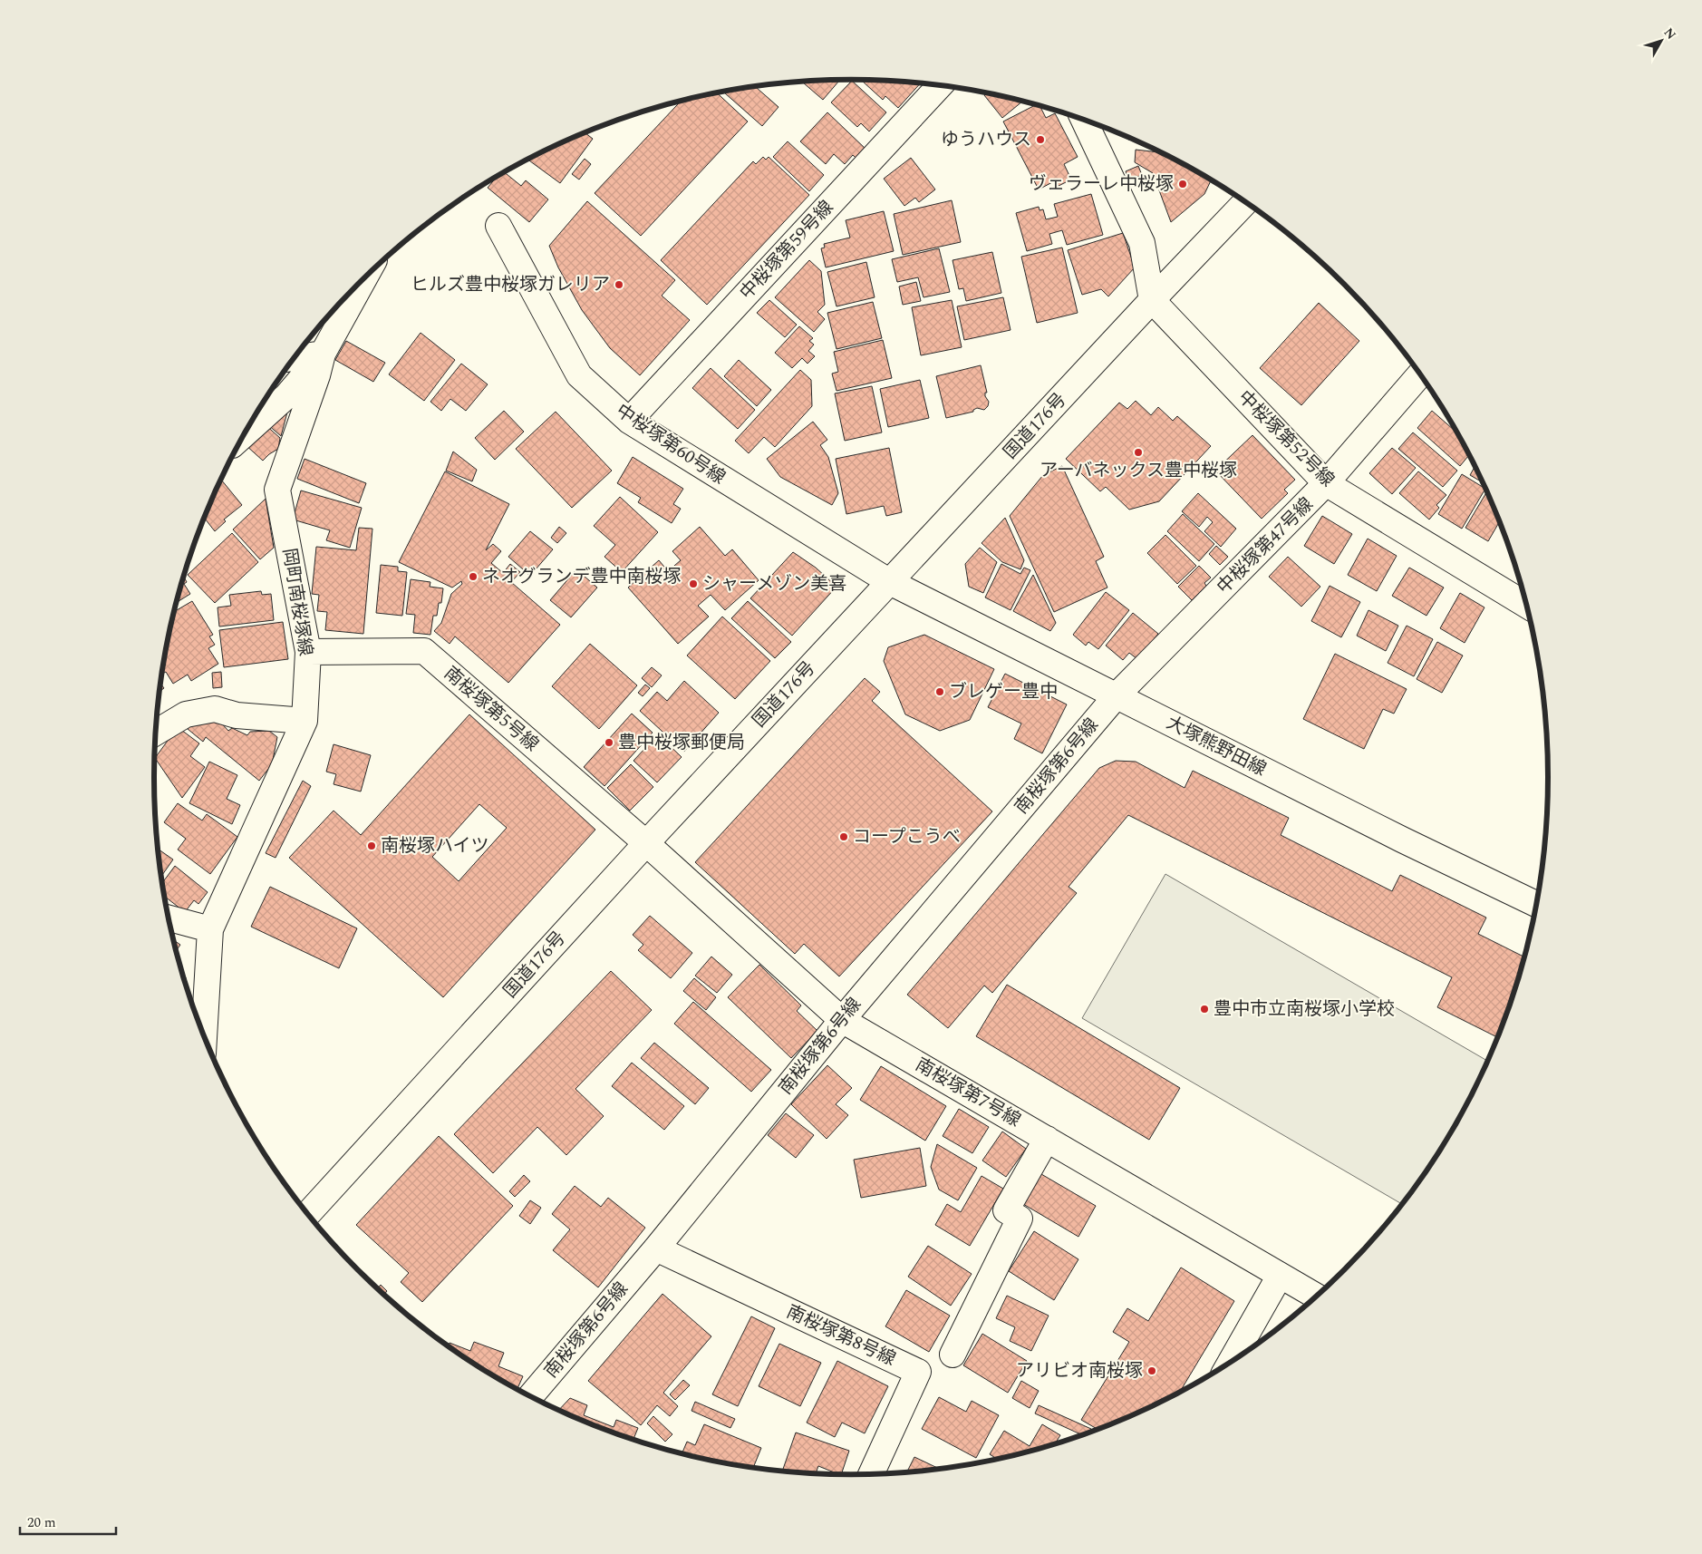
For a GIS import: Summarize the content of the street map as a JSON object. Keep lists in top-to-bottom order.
{
  "streets": {
    "main road": [
      "中桜塚第59号線",
      "国道176号",
      "中桜塚第52号線",
      "中桜塚第60号線",
      "中桜塚第47号線",
      "岡町南桜塚線",
      "南桜塚第5号線",
      "大塚熊野田線",
      "南桜塚第6号線",
      "南桜塚第7号線",
      "南桜塚第8号線"
    ]
  },
  "crossings": [
    ["中桜塚第59号線", "中桜塚第60号線"],
    ["国道176号", "中桜塚第52号線"],
    ["国道176号", "中桜塚第60号線"],
    ["国道176号", "南桜塚第5号線"],
    ["国道176号", "大塚熊野田線"],
    ["国道176号", "南桜塚第7号線"],
    ["中桜塚第52号線", "中桜塚第47号線"],
    ["中桜塚第60号線", "大塚熊野田線"],
    ["中桜塚第47号線", "大塚熊野田線"],
    ["中桜塚第47号線", "南桜塚第6号線"],
    ["岡町南桜塚線", "南桜塚第5号線"],
    ["南桜塚第5号線", "南桜塚第7号線"],
    ["大塚熊野田線", "南桜塚第6号線"],
    ["南桜塚第6号線", "南桜塚第7号線"],
    ["南桜塚第6号線", "南桜塚第8号線"]
  ],
  "places": [
    "ゆうハウス",
    "ヴェラーレ中桜塚",
    "ヒルズ豊中桜塚ガレリア",
    "アーバネックス豊中桜塚",
    "ネオグランデ豊中南桜塚",
    "シャーメゾン美喜",
    "ブレゲー豊中",
    "豊中桜塚郵便局",
    "コープこうべ",
    "南桜塚ハイツ",
    "豊中市立南桜塚小学校",
    "アリビオ南桜塚"
  ],
  "scale_bar": "20 m",
  "north": "top right"
}
